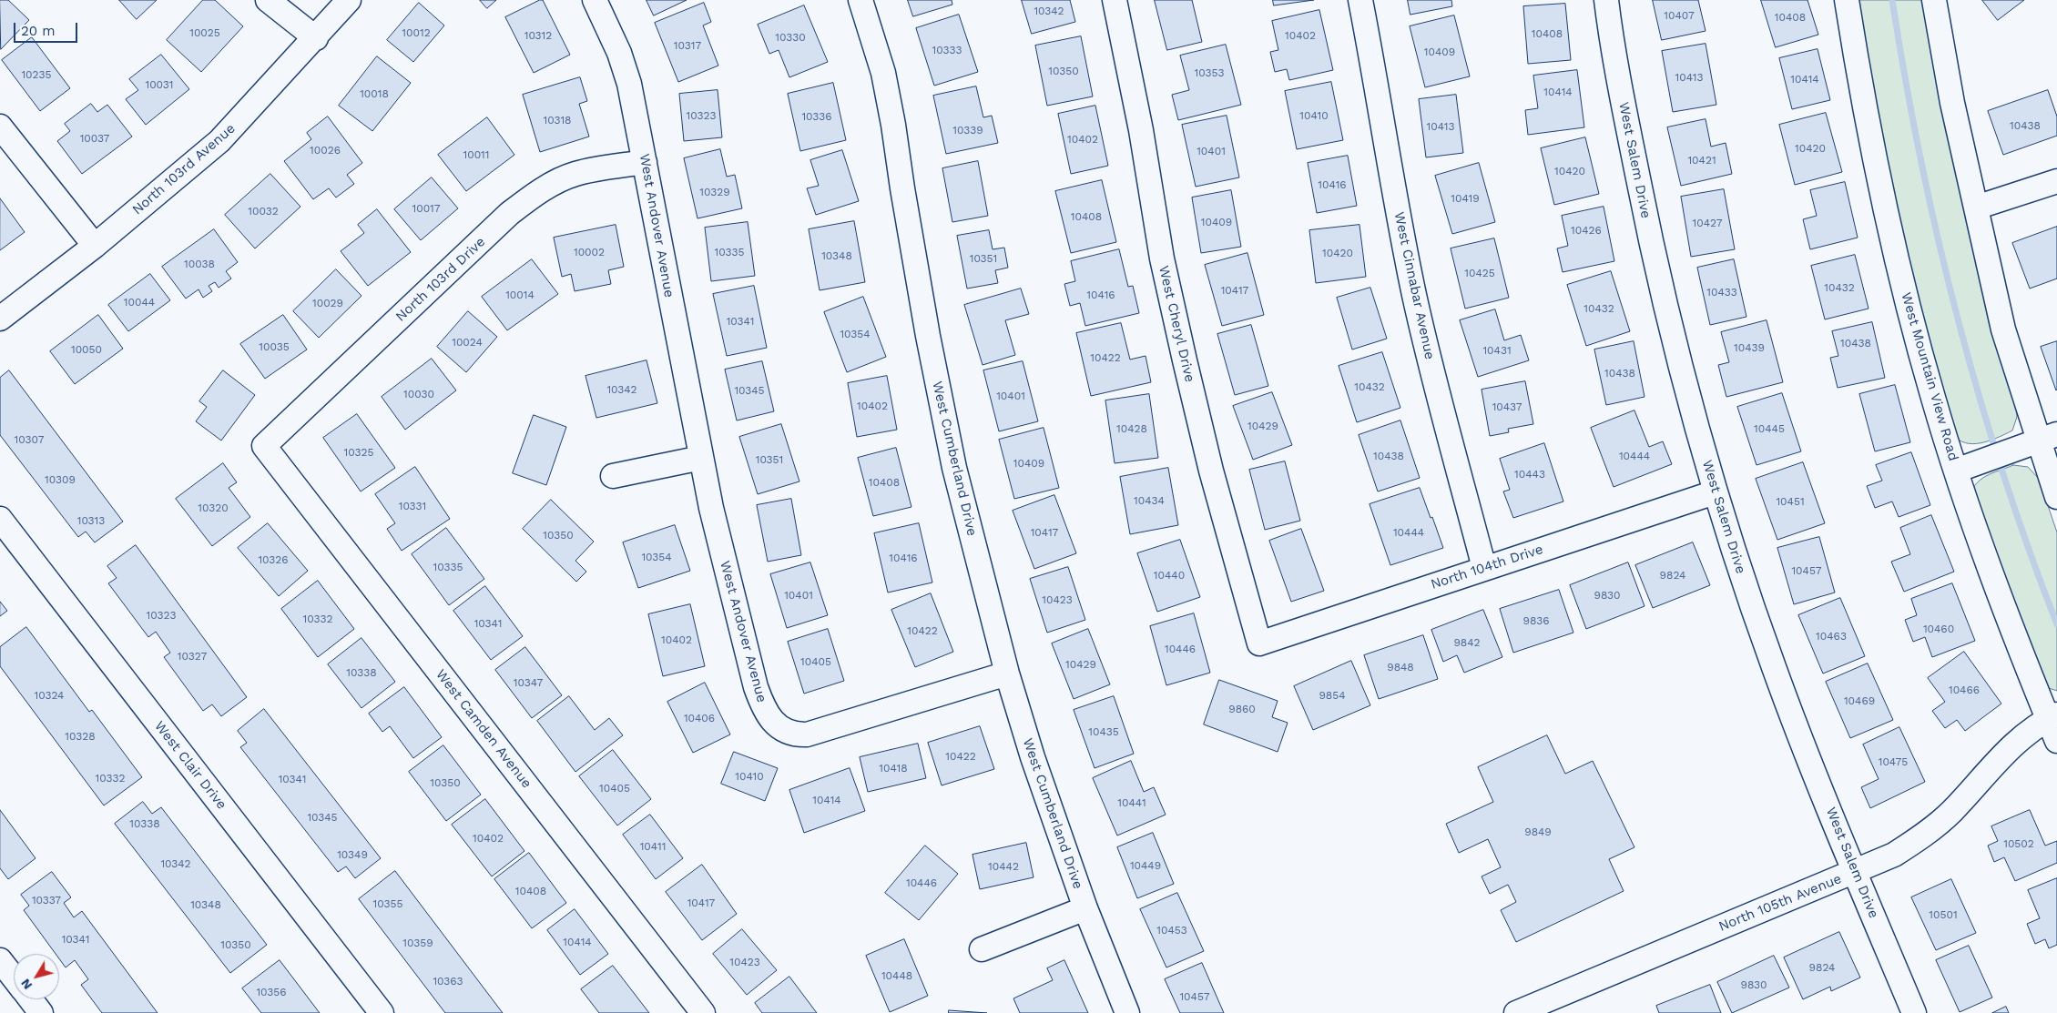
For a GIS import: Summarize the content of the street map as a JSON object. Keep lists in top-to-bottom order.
{
  "streets": {
    "street": [
      "West Salem Drive",
      "North 103rd Avenue",
      "West Andover Avenue",
      "North 103rd Drive",
      "West Cinnabar Avenue",
      "West Cheryl Drive",
      "West Mountain View Road",
      "West Cumberland Drive",
      "North 104th Drive",
      "West Camden Avenue",
      "West Clair Drive",
      "North 105th Avenue"
    ]
  },
  "crossings": [
    ["West Salem Drive", "North 104th Drive"],
    ["West Salem Drive", "North 105th Avenue"],
    ["West Andover Avenue", "North 103rd Drive"],
    ["West Andover Avenue", "West Cumberland Drive"],
    ["North 103rd Drive", "West Camden Avenue"],
    ["West Cinnabar Avenue", "North 104th Drive"],
    ["West Cheryl Drive", "North 104th Drive"],
    ["West Mountain View Road", "North 105th Avenue"]
  ],
  "house_numbers": [
    "10342",
    "10407",
    "10408",
    "10025",
    "10012",
    "10408",
    "10312",
    "10402",
    "10330",
    "10317",
    "10333",
    "10409",
    "10350",
    "10353",
    "10235",
    "10413",
    "10414",
    "10031",
    "10414",
    "10018",
    "10323",
    "10410",
    "10336",
    "10318",
    "10438",
    "10413",
    "10339",
    "10037",
    "10402",
    "10420",
    "10026",
    "10401",
    "10011",
    "10421",
    "10420",
    "10416",
    "10329",
    "10419",
    "10017",
    "10032",
    "10408",
    "10409",
    "10427",
    "10426",
    "10002",
    "10335",
    "10420",
    "10348",
    "10351",
    "10038",
    "10425",
    "10432",
    "10417",
    "10433",
    "10014",
    "10416",
    "10044",
    "10029",
    "10432",
    "10341",
    "10354",
    "10024",
    "10438",
    "10035",
    "10439",
    "10050",
    "10431",
    "10422",
    "10438",
    "10432",
    "10342",
    "10345",
    "10030",
    "10401",
    "10402",
    "10437",
    "10429",
    "10428",
    "10445",
    "10307",
    "10325",
    "10438",
    "10444",
    "10351",
    "10409",
    "10443",
    "10309",
    "10408",
    "10434",
    "10451",
    "10331",
    "10320",
    "10313",
    "10417",
    "10444",
    "10350",
    "10354",
    "10416",
    "10326",
    "10335",
    "10457",
    "10440",
    "9824",
    "10401",
    "9830",
    "10423",
    "10323",
    "10332",
    "9836",
    "10341",
    "10460",
    "10422",
    "10463",
    "10402",
    "9842",
    "10446",
    "10327",
    "10405",
    "10429",
    "9848",
    "10338",
    "10347",
    "10466",
    "10324",
    "9854",
    "10469",
    "9860",
    "10406",
    "10435",
    "10328",
    "10422",
    "10475",
    "10418",
    "10410",
    "10332",
    "10341",
    "10350",
    "10405",
    "10414",
    "10441",
    "10345",
    "10338",
    "9849",
    "10402",
    "10502",
    "10411",
    "10349",
    "10342",
    "10449",
    "10442",
    "10446",
    "10408",
    "10337",
    "10417",
    "10355",
    "10348",
    "10501",
    "10453",
    "10341",
    "10414",
    "10359",
    "10350",
    "10423",
    "9824",
    "10448",
    "10363",
    "9830",
    "10356",
    "10457"
  ],
  "scale_bar": "20 m",
  "north": "bottom left"
}
